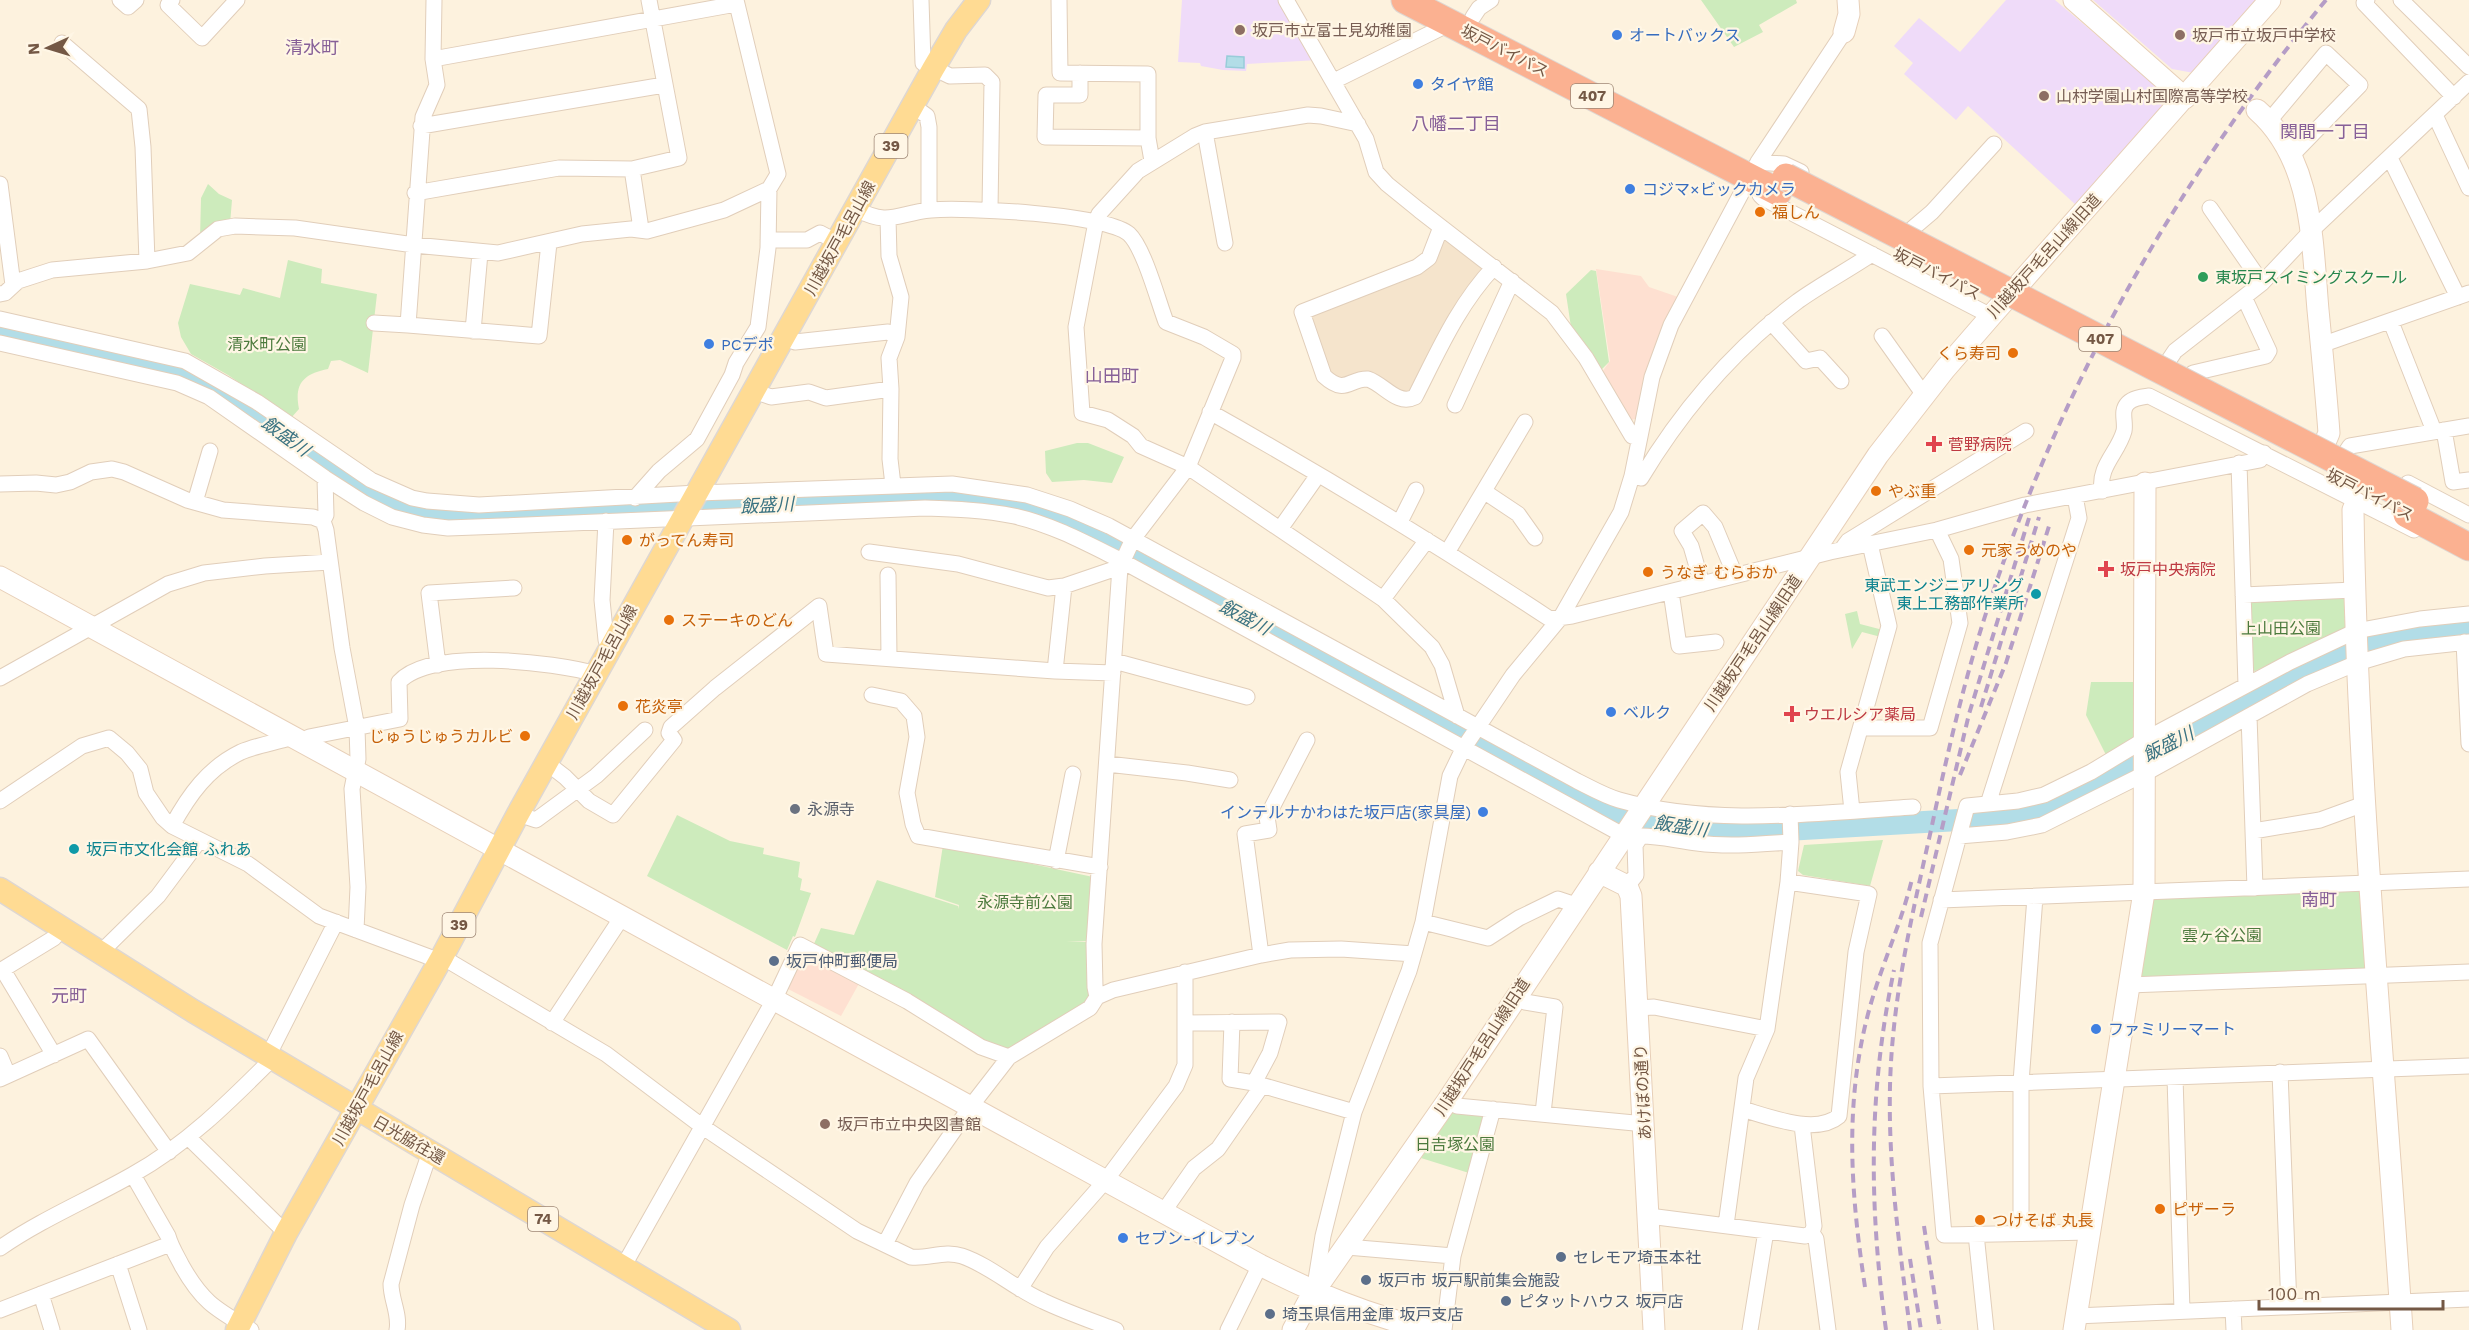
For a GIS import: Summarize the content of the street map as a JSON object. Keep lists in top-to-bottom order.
{
  "streets": {
    "highway": ["坂戸バイパス", "407"],
    "main road": [
      "39",
      "川越坂戸毛呂山線",
      "日光脇往還",
      "74"
    ],
    "street": ["川越坂戸毛呂山線旧道", "あけぼの通り"]
  },
  "crossings": [
    ["川越坂戸毛呂山線", "日光脇往還"]
  ],
  "districts": [
    "清水町",
    "八幡二丁目",
    "関間一丁目",
    "山田町",
    "南町",
    "元町"
  ],
  "water": ["飯盛川"],
  "parks": [
    "清水町公園",
    "上山田公園",
    "永源寺前公園",
    "雲ヶ谷公園",
    "日𠮷塚公園"
  ],
  "places": {
    "other": [
      "坂戸市立富士見幼稚園",
      "オートバックス",
      "坂戸市立坂戸中学校",
      "タイヤ館",
      "山村学園山村国際高等学校",
      "コジマ×ビックカメラ",
      "福しん",
      "東坂戸スイミングスクール",
      "PCデポ",
      "くら寿司",
      "やぶ重",
      "がってん寿司",
      "元家うめのや",
      "うなぎ むらおか",
      "東武エンジニアリング 東上工務部作業所",
      "ステーキのどん",
      "花炎亭",
      "ベルク",
      "じゅうじゅうカルビ",
      "永源寺",
      "インテルナかわはた坂戸店(家具屋)",
      "坂戸市文化会館 ふれあ",
      "坂戸仲町郵便局",
      "ファミリーマート",
      "坂戸市立中央図書館",
      "ピザーラ",
      "つけそば 丸長",
      "セブン-イレブン",
      "セレモア埼玉本社",
      "坂戸市 坂戸駅前集会施設",
      "ピタットハウス 坂戸店",
      "埼玉県信用金庫 坂戸支店"
    ],
    "health": ["菅野病院", "坂戸中央病院", "ウエルシア薬局"]
  },
  "scale_bar": "100 m",
  "north": "left"
}
